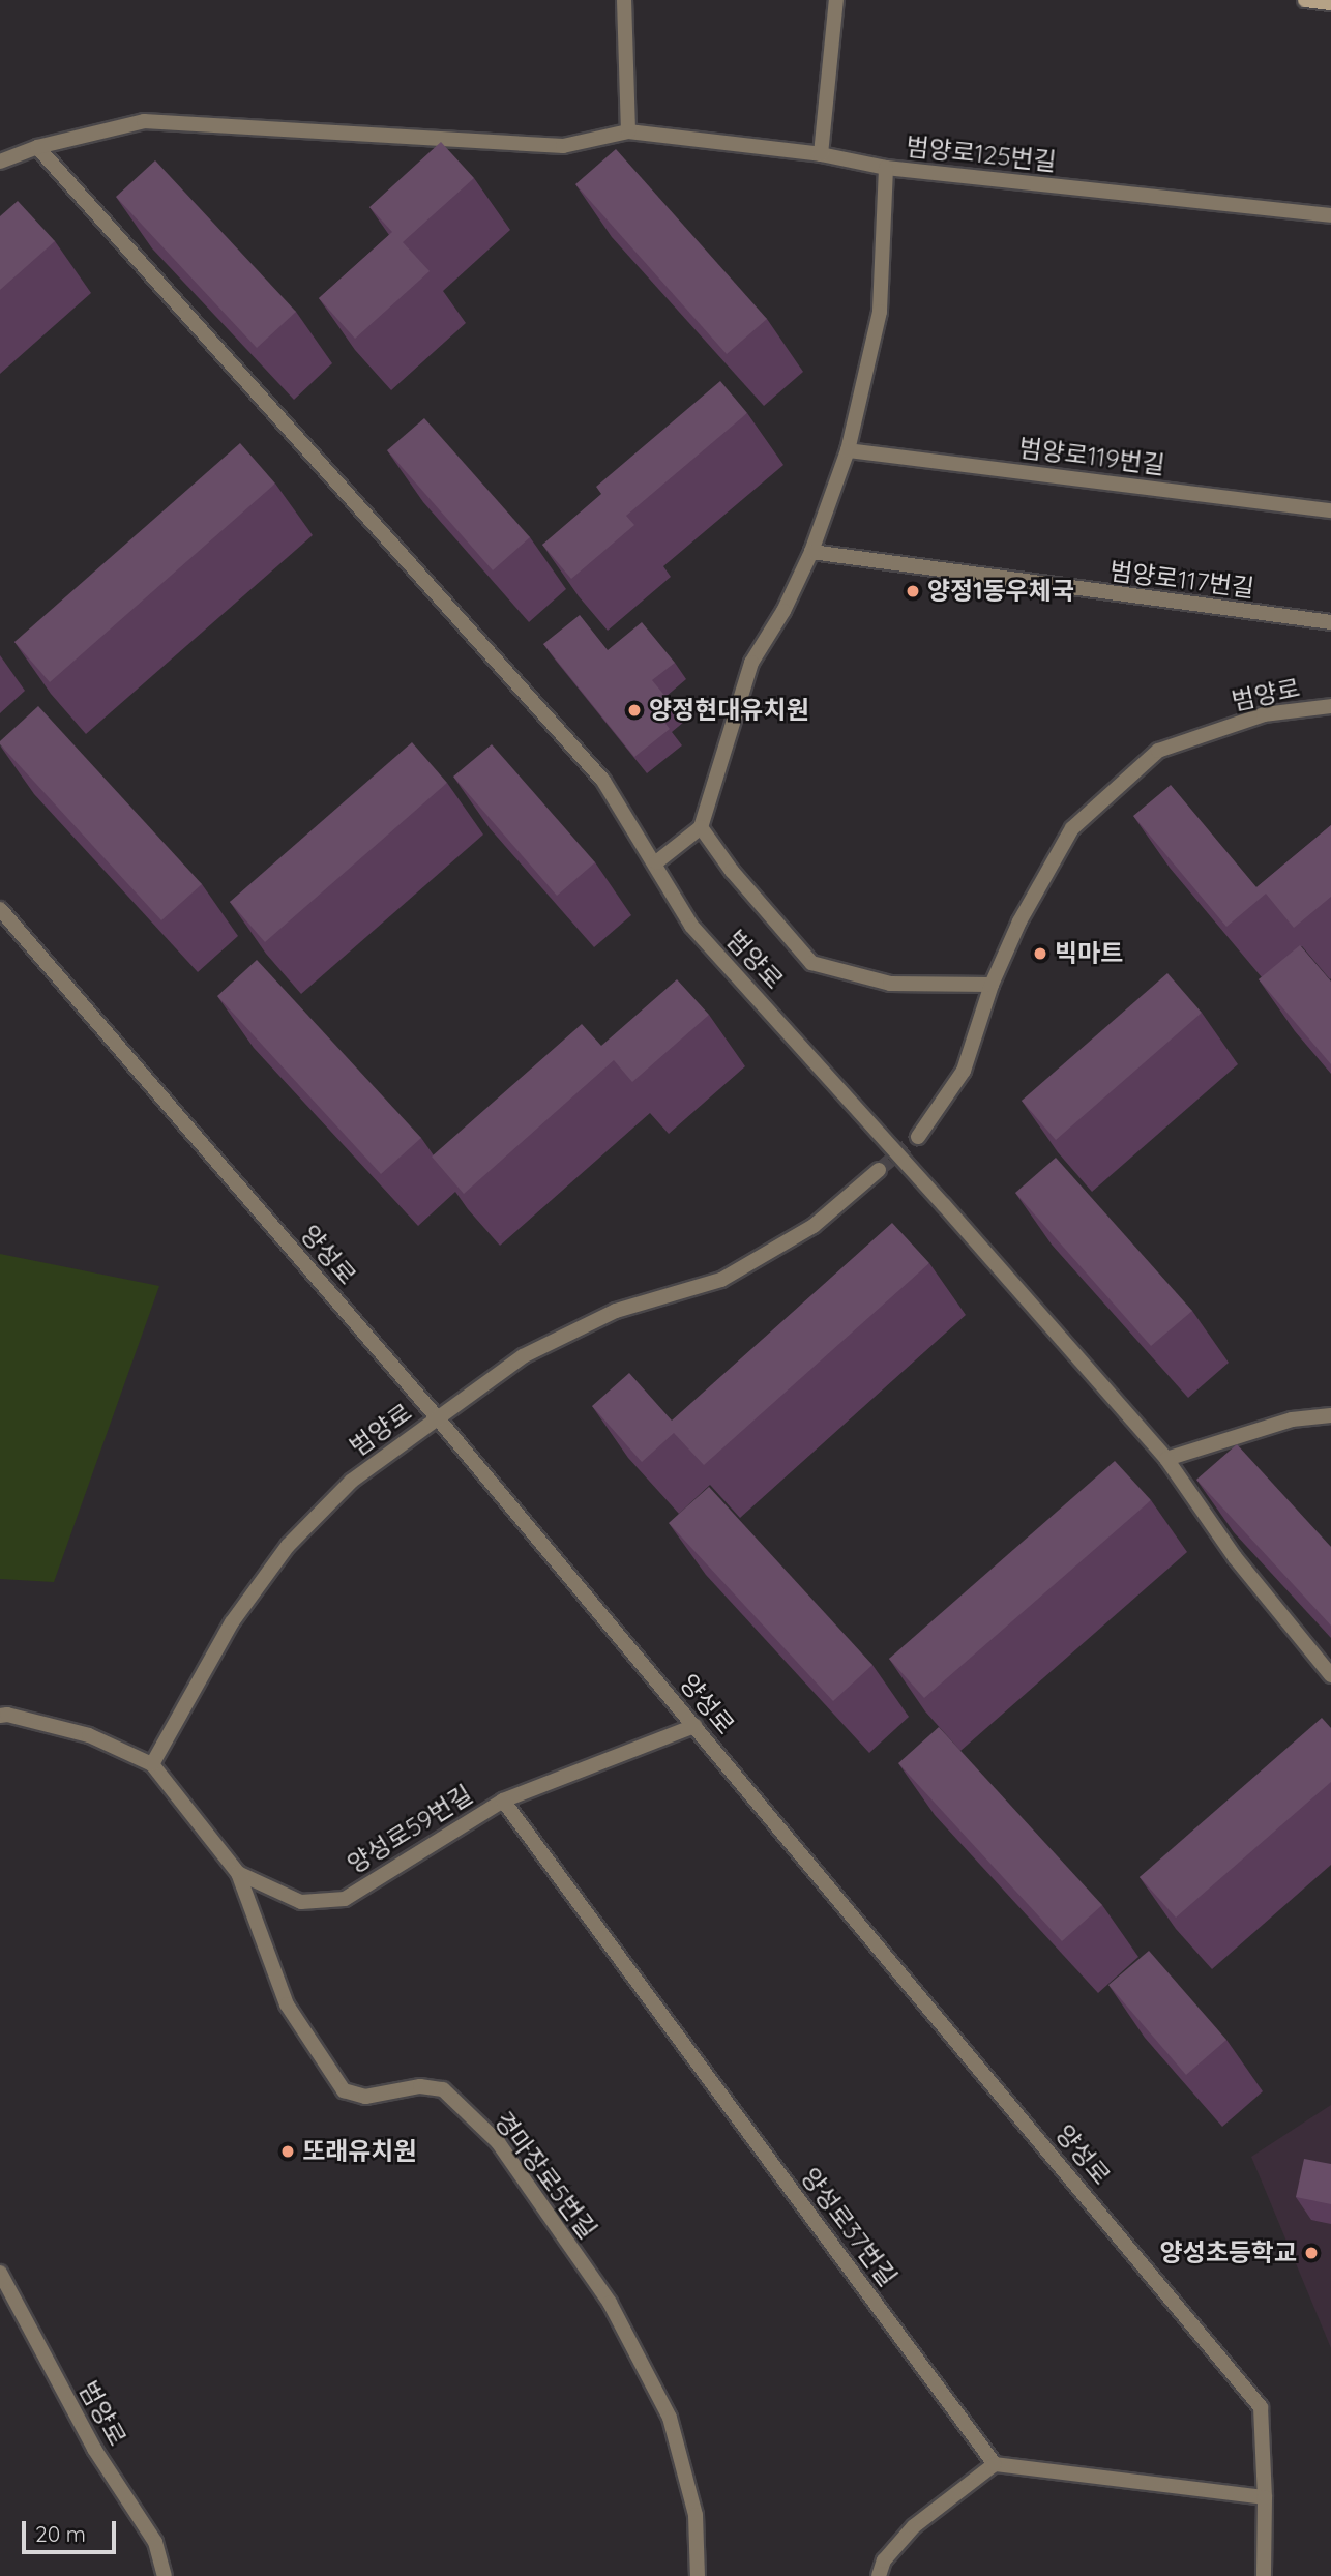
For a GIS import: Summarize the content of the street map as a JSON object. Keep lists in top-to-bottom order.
{
  "streets": {
    "street": [
      "범양로125번길",
      "범양로119번길",
      "범양로117번길",
      "범양로",
      "양성로",
      "양성로59번길",
      "경마장로5번길",
      "양성로37번길"
    ]
  },
  "crossings": [
    ["범양로125번길", "범양로"],
    ["범양로", "양성로"],
    ["범양로", "양성로59번길"],
    ["양성로", "양성로59번길"],
    ["양성로59번길", "경마장로5번길"],
    ["양성로59번길", "양성로37번길"]
  ],
  "places": [
    "양정1동우체국",
    "양정현대유치원",
    "빅마트",
    "또래유치원",
    "양성초등학교"
  ],
  "scale_bar": "20 m"
}
